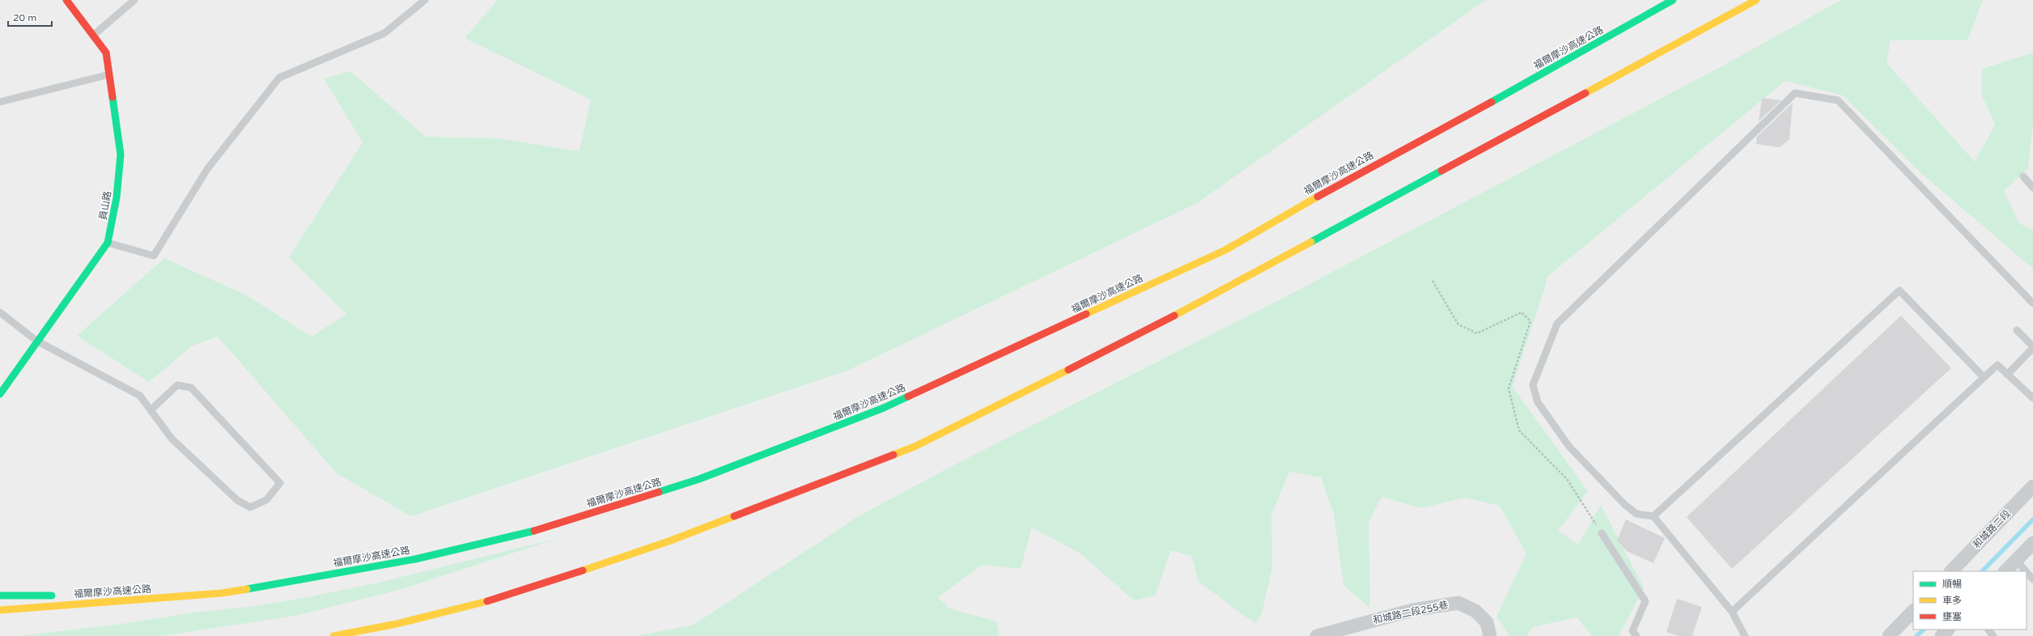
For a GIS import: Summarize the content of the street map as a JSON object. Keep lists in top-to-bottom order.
{
  "streets": {
    "main road": ["福爾摩沙高速公路", "員山路"],
    "street": ["和城路二段", "和城路二段255巷"]
  },
  "legend": ["順暢", "車多", "壅塞"],
  "scale_bar": "20 m"
}
